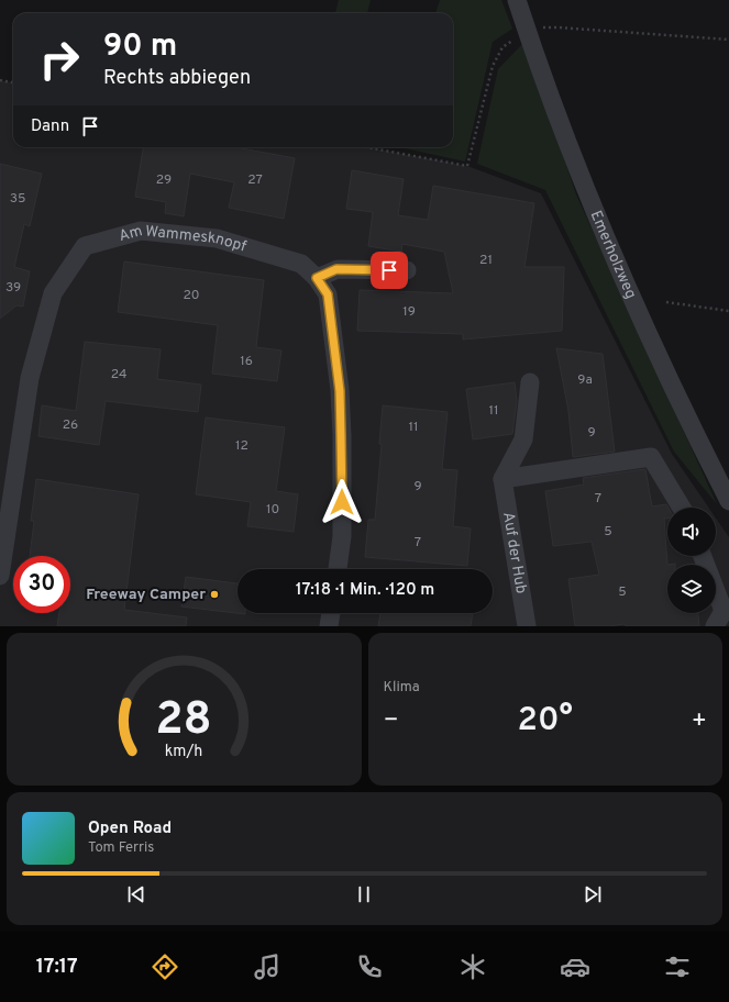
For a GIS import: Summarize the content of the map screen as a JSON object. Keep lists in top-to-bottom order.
{
  "streets": {
    "street": ["Am Wammesknopf", "Emerholzweg", "Auf der Hub"]
  },
  "places": ["Freeway Camper"],
  "house_numbers": [
    "29",
    "27",
    "35",
    "21",
    "39",
    "20",
    "19",
    "16",
    "24",
    "9a",
    "11",
    "26",
    "11",
    "9",
    "12",
    "9",
    "7",
    "10",
    "5",
    "7",
    "5"
  ],
  "page": {
    "turn": ["90 m", "Rechts abbiegen"],
    "then": "Dann",
    "limit": "30",
    "trip": "17:18 · 1 Min. · 120 m",
    "tile": "Klima",
    "heat": ["−", "20°", "+"],
    "song": ["Open Road", "Tom Ferris"],
    "tabs": "17:17",
    "gauge": ["28", "km/h"]
  }
}
